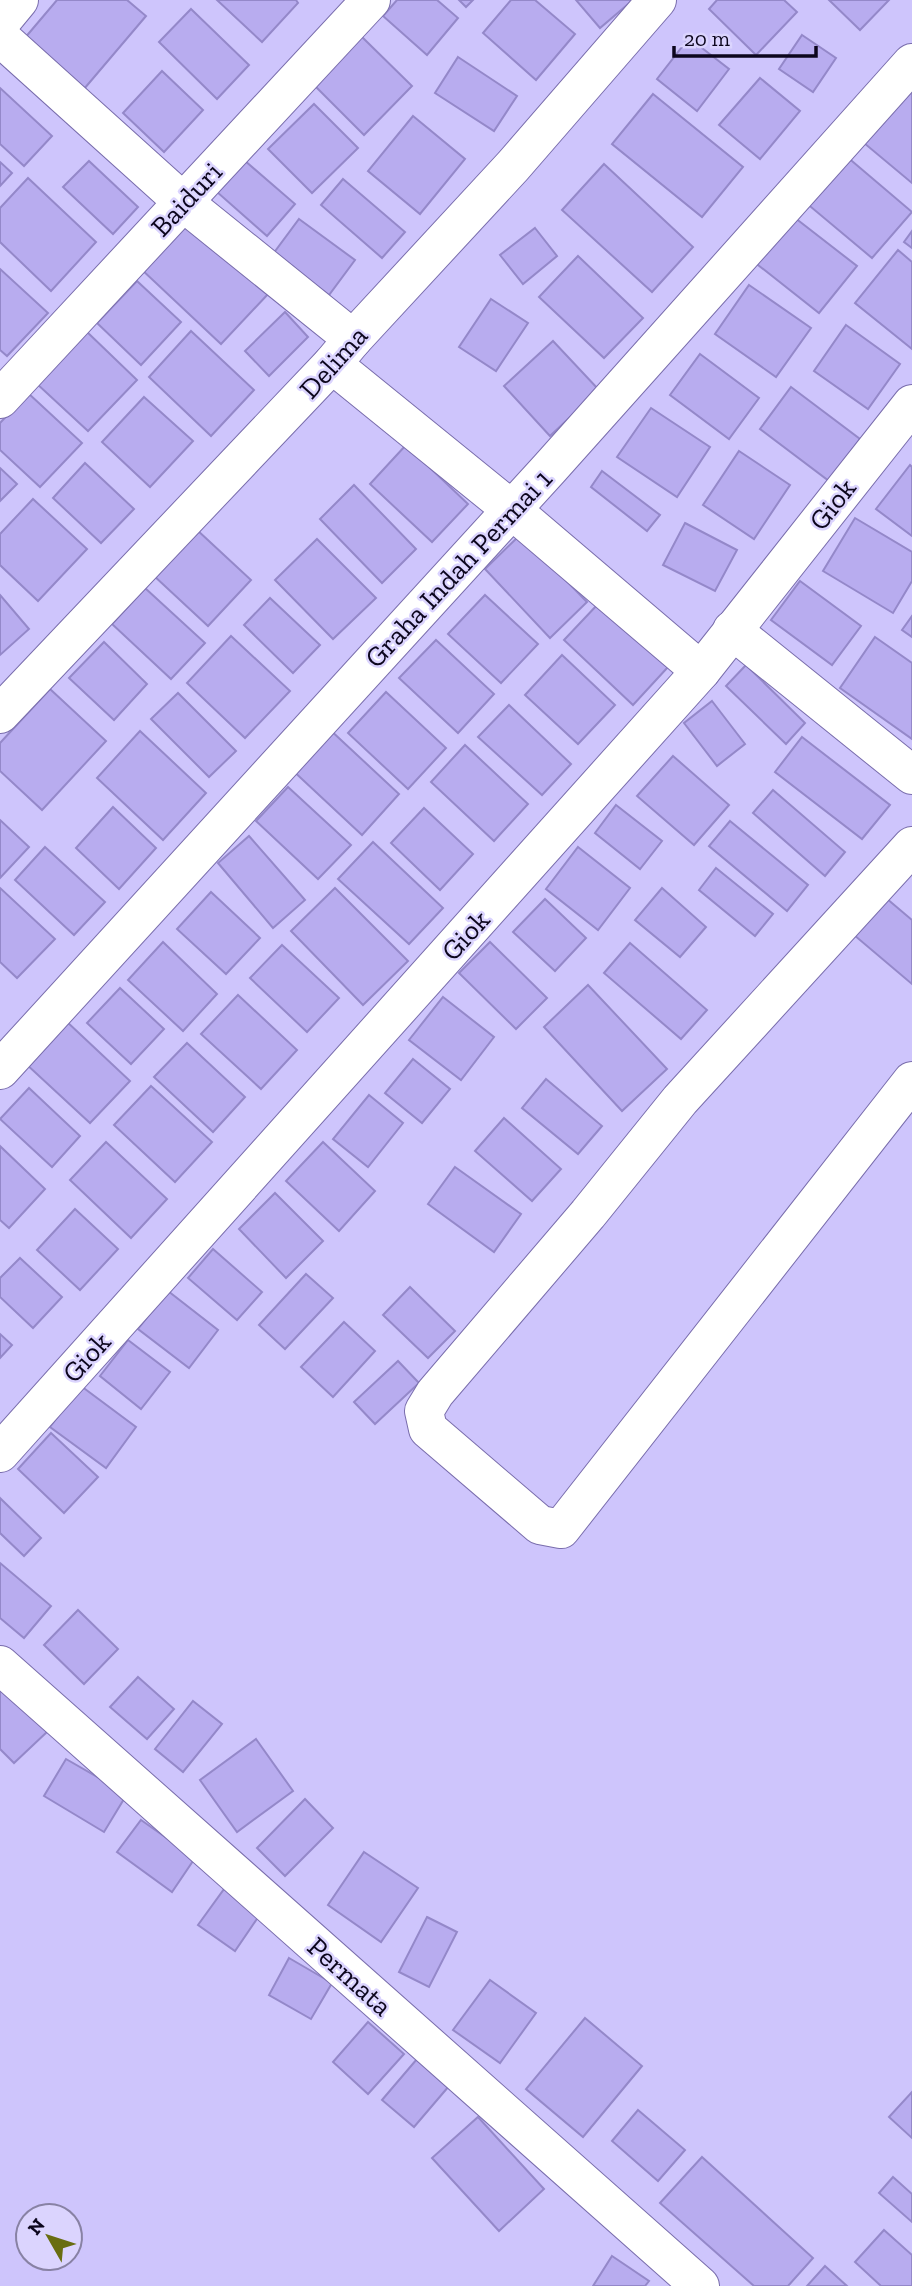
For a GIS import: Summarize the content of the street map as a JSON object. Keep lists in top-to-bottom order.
{
  "streets": {
    "street": [
      "Baiduri",
      "Delima",
      "Giok",
      "Graha Indah Permai 1",
      "Permata"
    ]
  },
  "scale_bar": "20 m",
  "north": "top left"
}
